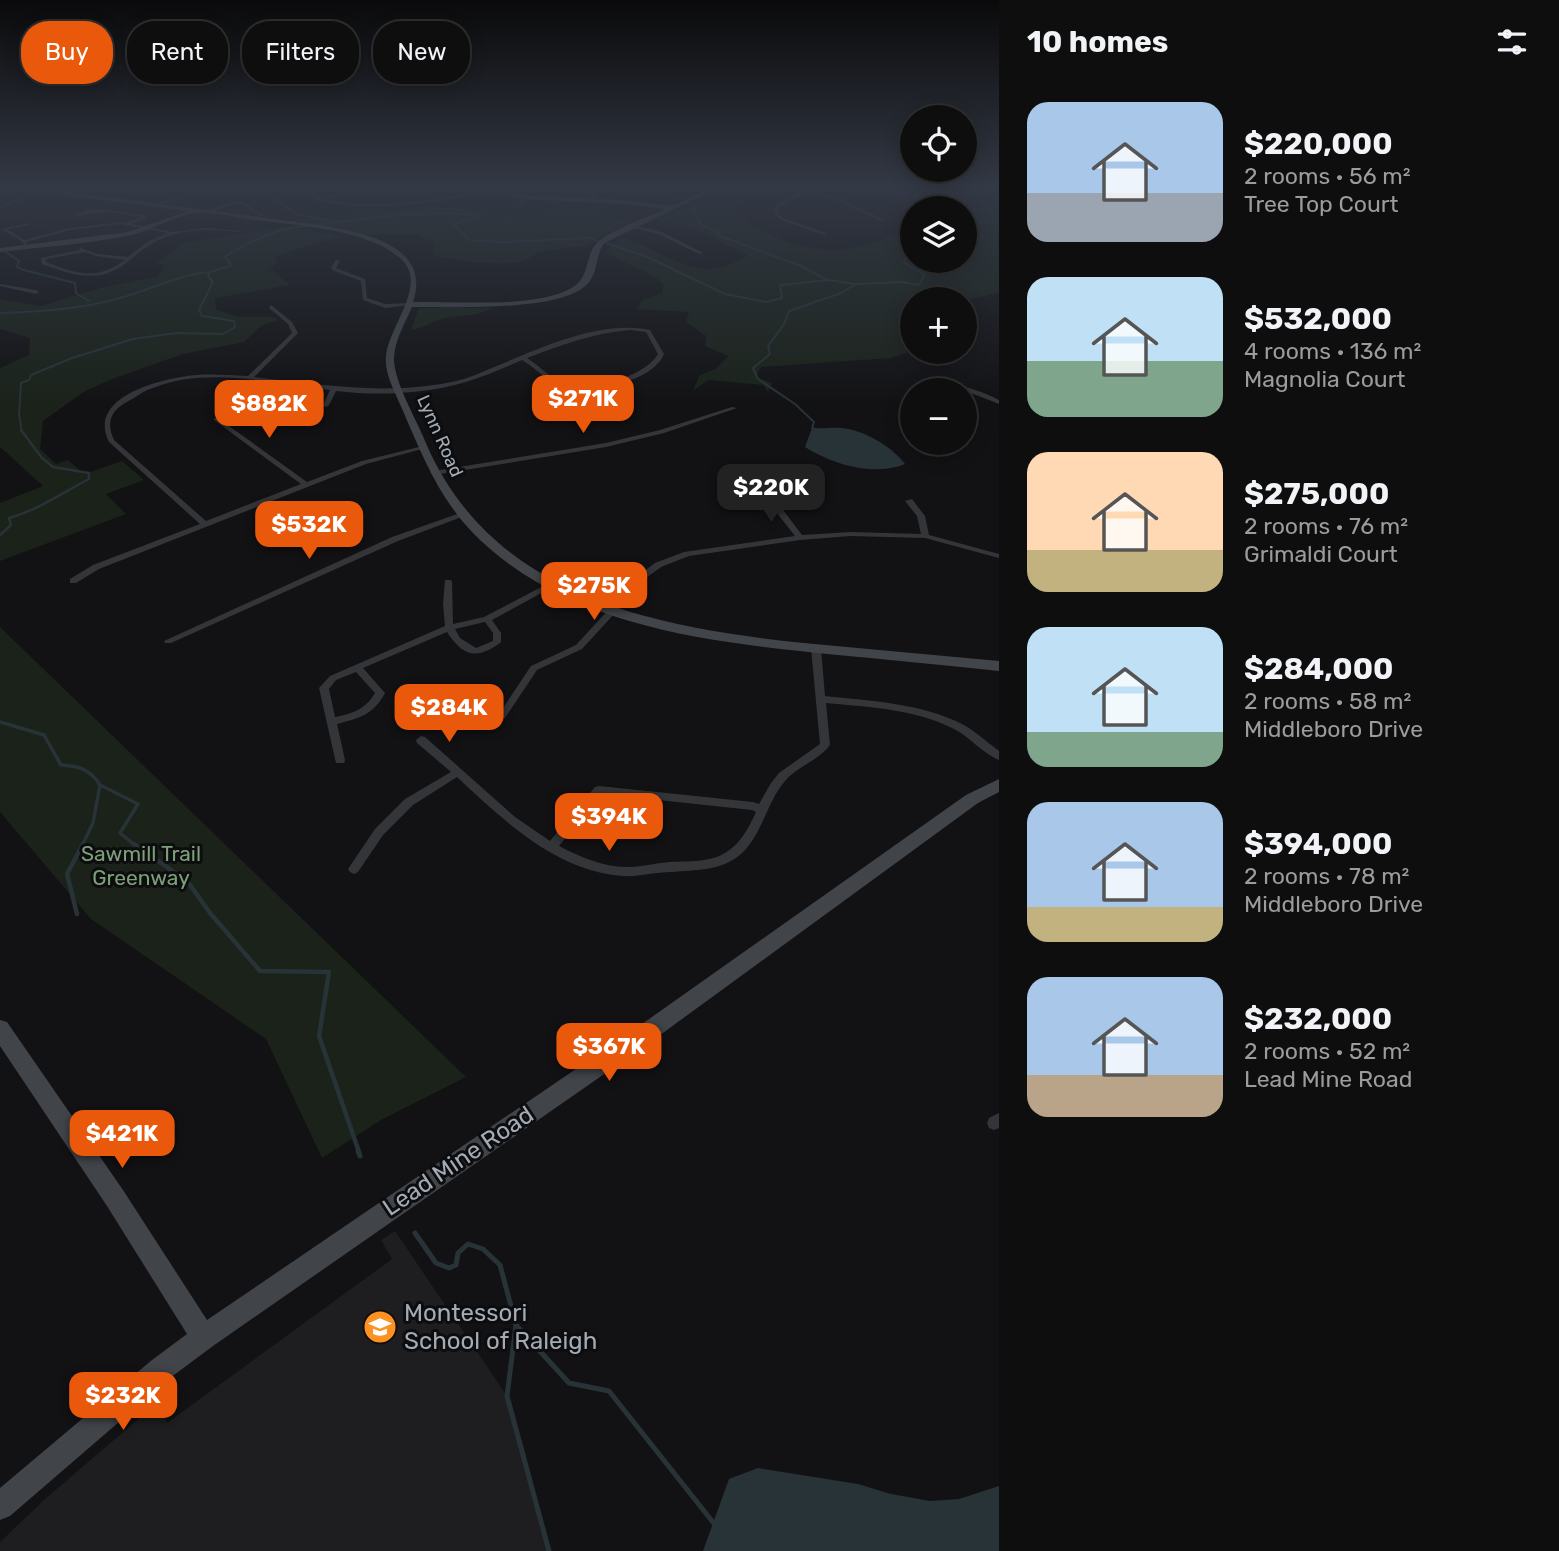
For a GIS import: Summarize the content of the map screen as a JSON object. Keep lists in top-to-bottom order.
{
  "streets": {
    "main road": ["Lynn Road", "Lead Mine Road"]
  },
  "parks": ["Sawmill Trail Greenway"],
  "places": {
    "school or university": ["Montessori School of Raleigh"]
  },
  "page": {
    "heading": "10 homes",
    "chip": [
      "Buy",
      "Rent",
      "Filters",
      "New"
    ],
    "list": [
      {
        "name": "$220,000",
        "note": "2 rooms · 56 m² · Tree Top Court"
      },
      {
        "name": "$532,000",
        "note": "4 rooms · 136 m² · Magnolia Court"
      },
      {
        "name": "$275,000",
        "note": "2 rooms · 76 m² · Grimaldi Court"
      },
      {
        "name": "$284,000",
        "note": "2 rooms · 58 m² · Middleboro Drive"
      },
      {
        "name": "$394,000",
        "note": "2 rooms · 78 m² · Middleboro Drive"
      },
      {
        "name": "$232,000",
        "note": "2 rooms · 52 m² · Lead Mine Road"
      }
    ],
    "map_buttons": ["+", "−"],
    "price": [
      "$271K",
      "$882K",
      "$220K",
      "$532K",
      "$275K",
      "$284K",
      "$394K",
      "$367K",
      "$421K",
      "$232K"
    ]
  }
}
